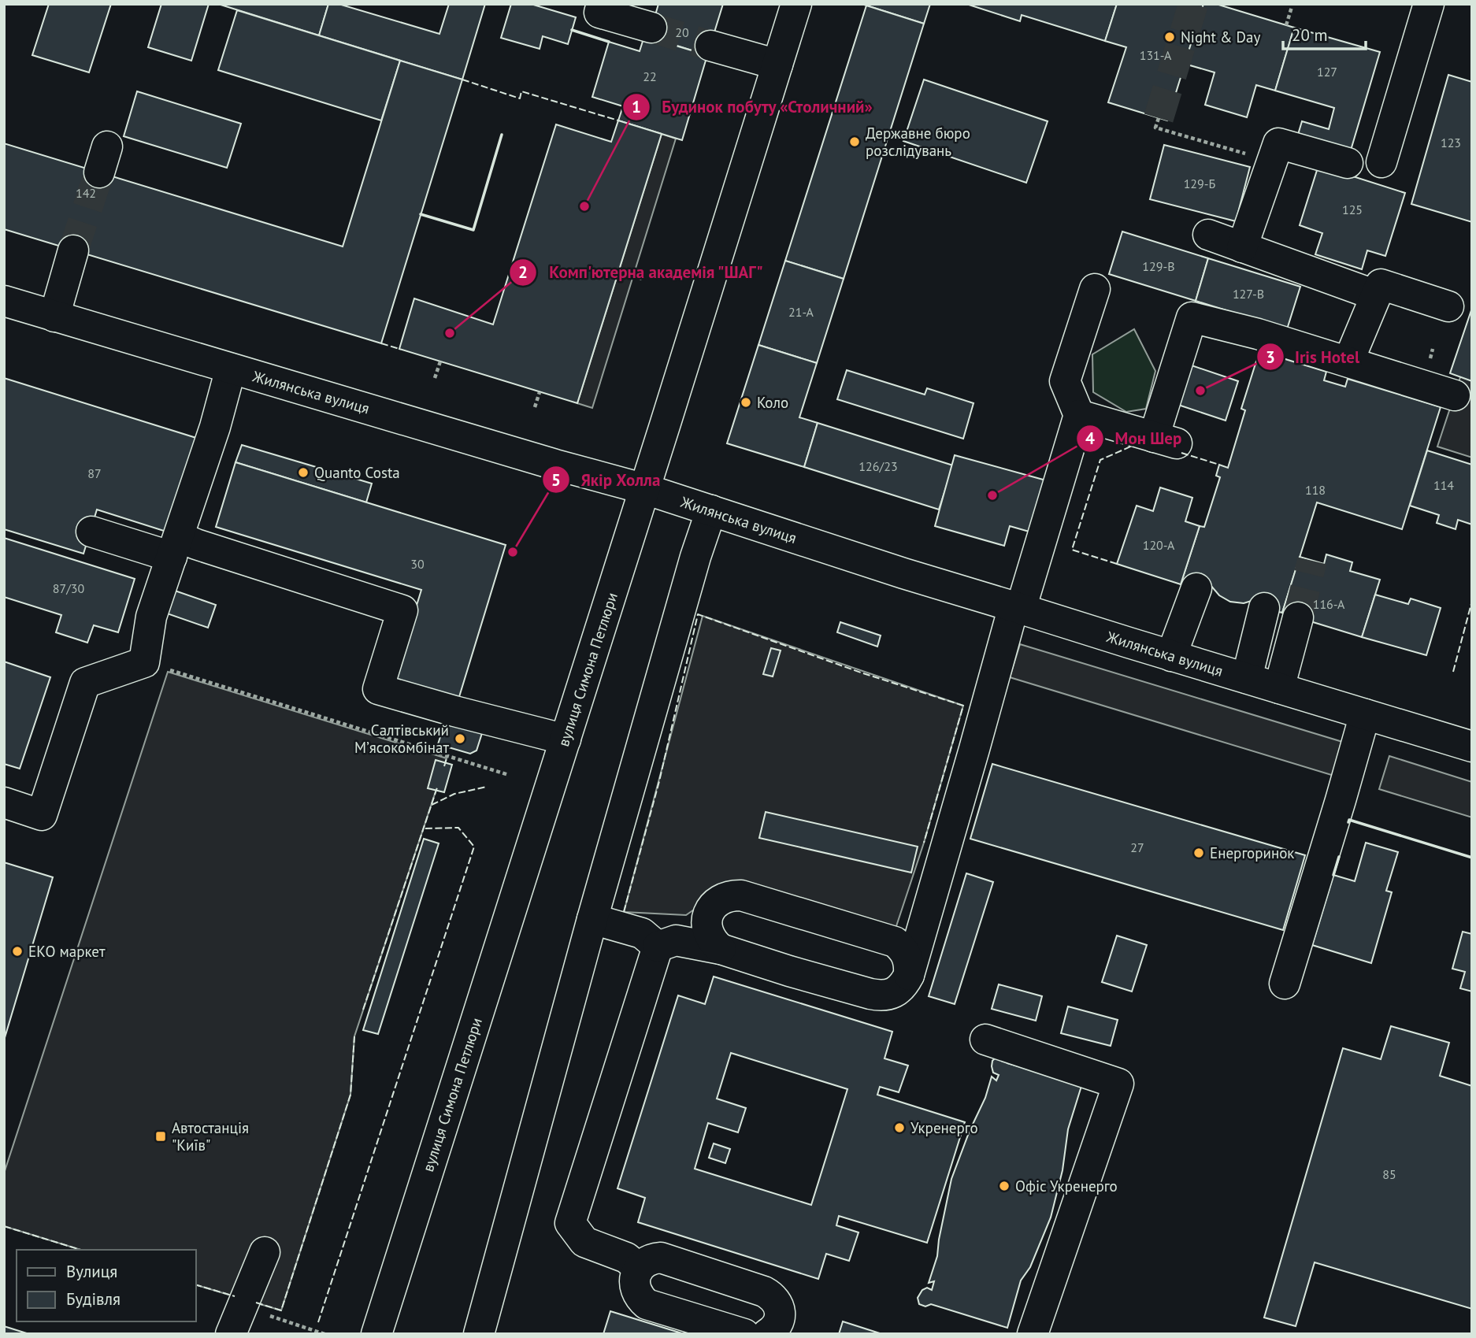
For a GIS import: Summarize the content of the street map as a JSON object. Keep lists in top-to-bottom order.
{
  "streets": {
    "main road": ["Жилянська вулиця", "вулиця Симона Петлюри"]
  },
  "crossings": [
    ["Жилянська вулиця", "вулиця Симона Петлюри"]
  ],
  "places": {
    "other": [
      "Night & Day",
      "Державне бюро розслідувань",
      "Будинок побуту «Столичний»",
      "Комп'ютерна академія \"ШАГ\"",
      "Iris Hotel",
      "Коло",
      "Quanto Costa",
      "Мон Шер",
      "Якір Холла",
      "Салтівський Мʼясокомбінат",
      "Енергоринок",
      "ЕКО маркет",
      "Укренерго",
      "Офіс Укренерго"
    ],
    "transit": ["Автостанція \"Київ\""]
  },
  "house_numbers": [
    "20",
    "131-А",
    "127",
    "22",
    "123",
    "129-Б",
    "142",
    "125",
    "129-В",
    "127-В",
    "21-А",
    "126/23",
    "87",
    "114",
    "118",
    "120-А",
    "30",
    "87/30",
    "116-А",
    "27",
    "85"
  ],
  "legend": ["Вулиця", "Будівля"],
  "scale_bar": "20 m"
}
